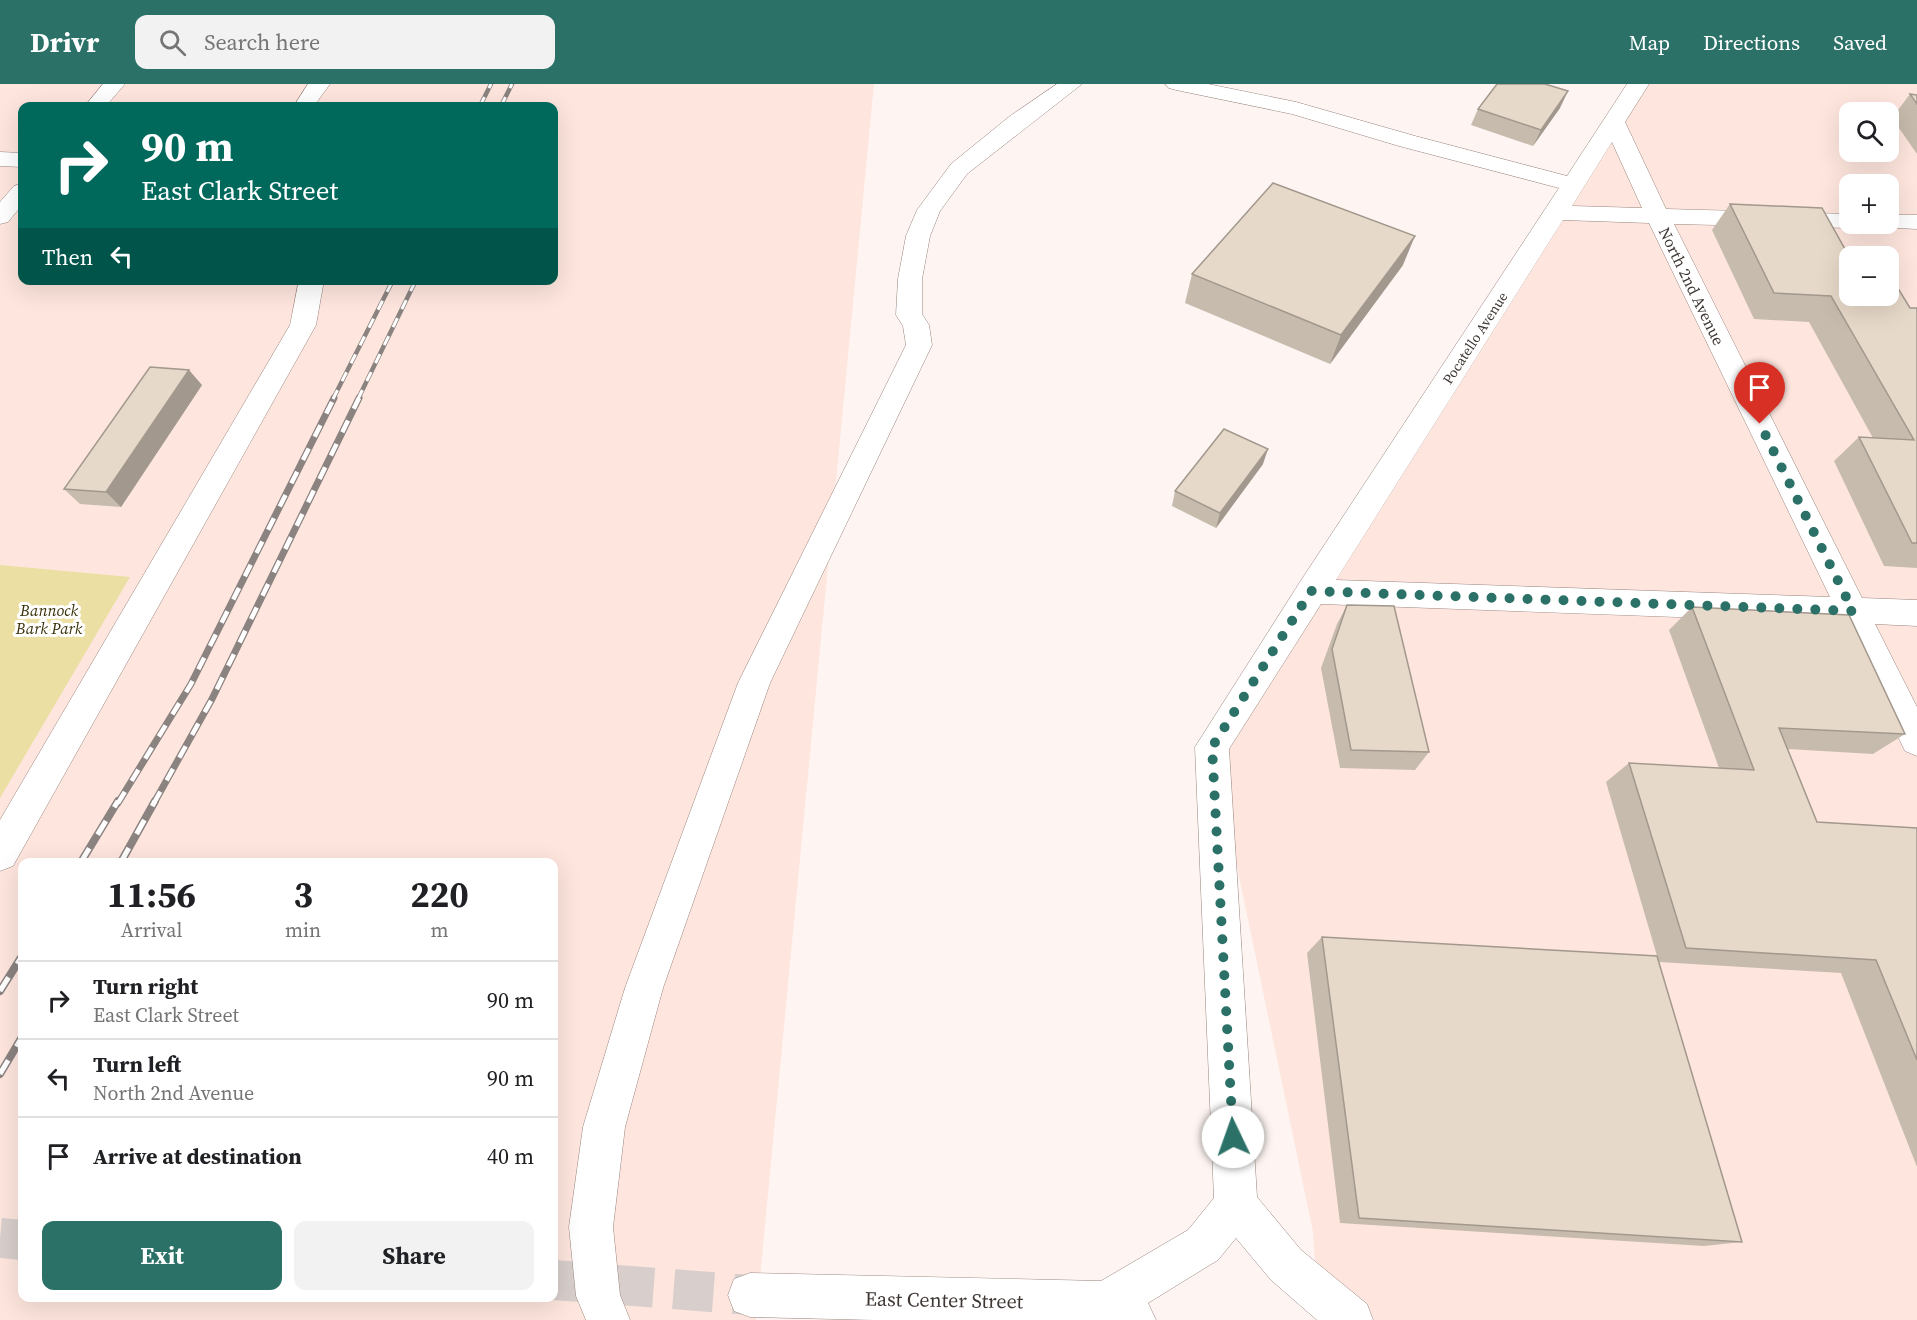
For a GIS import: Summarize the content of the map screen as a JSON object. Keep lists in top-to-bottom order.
{
  "streets": {
    "street": ["North 2nd Avenue", "Pocatello Avenue", "East Center Street"]
  },
  "crossings": [
    ["North 2nd Avenue", "Pocatello Avenue"]
  ],
  "parks": ["Bannock Bark Park"],
  "page": {
    "header": "Drivr",
    "search": "Search here",
    "nav": ["Map", "Directions", "Saved"],
    "map_buttons": ["+", "−"],
    "turn": ["90 m", "East Clark Street"],
    "then": "Then",
    "eta": [
      "11:56",
      "Arrival",
      "3",
      "min",
      "220",
      "m"
    ],
    "list": [
      {
        "name": "Turn right",
        "note": "East Clark Street",
        "value": "90 m"
      },
      {
        "name": "Turn left",
        "note": "North 2nd Avenue",
        "value": "90 m"
      },
      {
        "name": "Arrive at destination",
        "value": "40 m"
      }
    ],
    "buttons": ["Exit", "Share"]
  }
}
